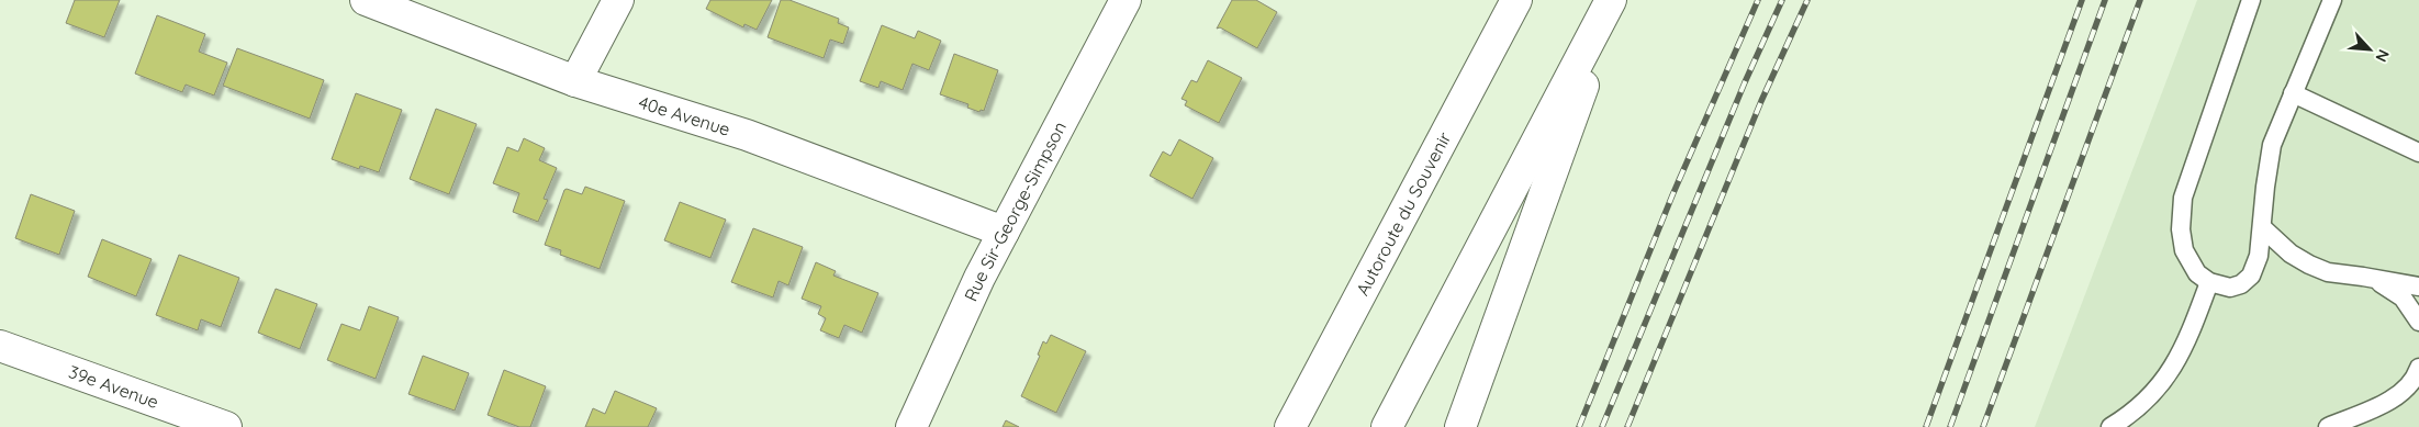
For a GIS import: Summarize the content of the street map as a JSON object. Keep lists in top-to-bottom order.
{
  "streets": {
    "main road": [
      "40e Avenue",
      "Rue Sir-George-Simpson",
      "Autoroute du Souvenir",
      "39e Avenue"
    ]
  },
  "crossings": [
    ["40e Avenue", "Rue Sir-George-Simpson"]
  ],
  "north": "bottom right"
}
